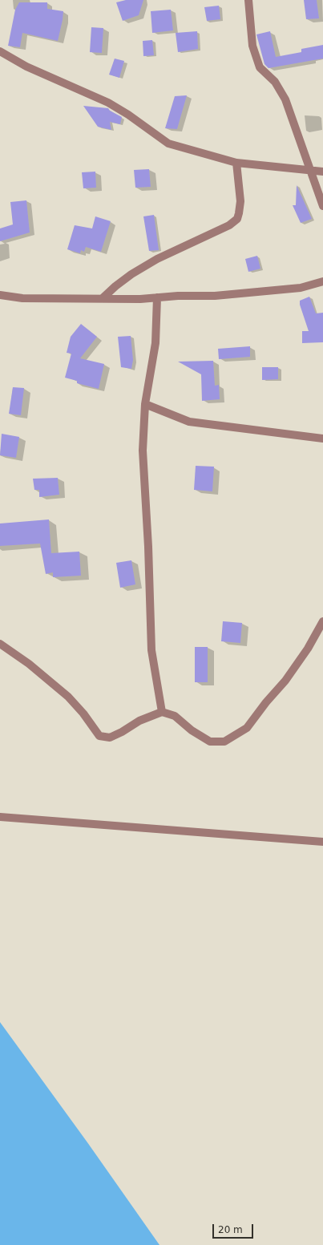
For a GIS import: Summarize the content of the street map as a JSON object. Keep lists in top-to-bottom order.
{
  "scale_bar": "20 m"
}
